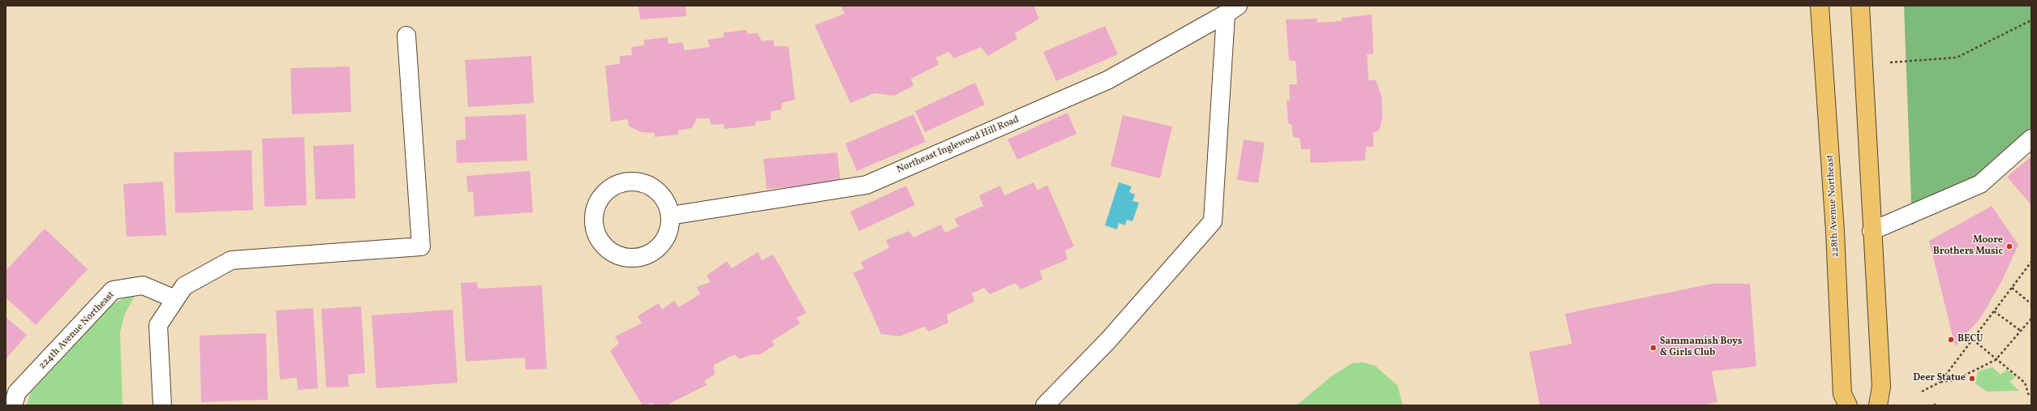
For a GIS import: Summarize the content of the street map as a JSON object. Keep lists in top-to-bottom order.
{
  "streets": {
    "main road": ["228th Avenue Northeast"],
    "street": ["Northeast Inglewood Hill Road", "224th Avenue Northeast"]
  },
  "places": [
    "Moore Brothers Music",
    "BECU",
    "Sammamish Boys & Girls Club",
    "Deer Statue"
  ]
}
